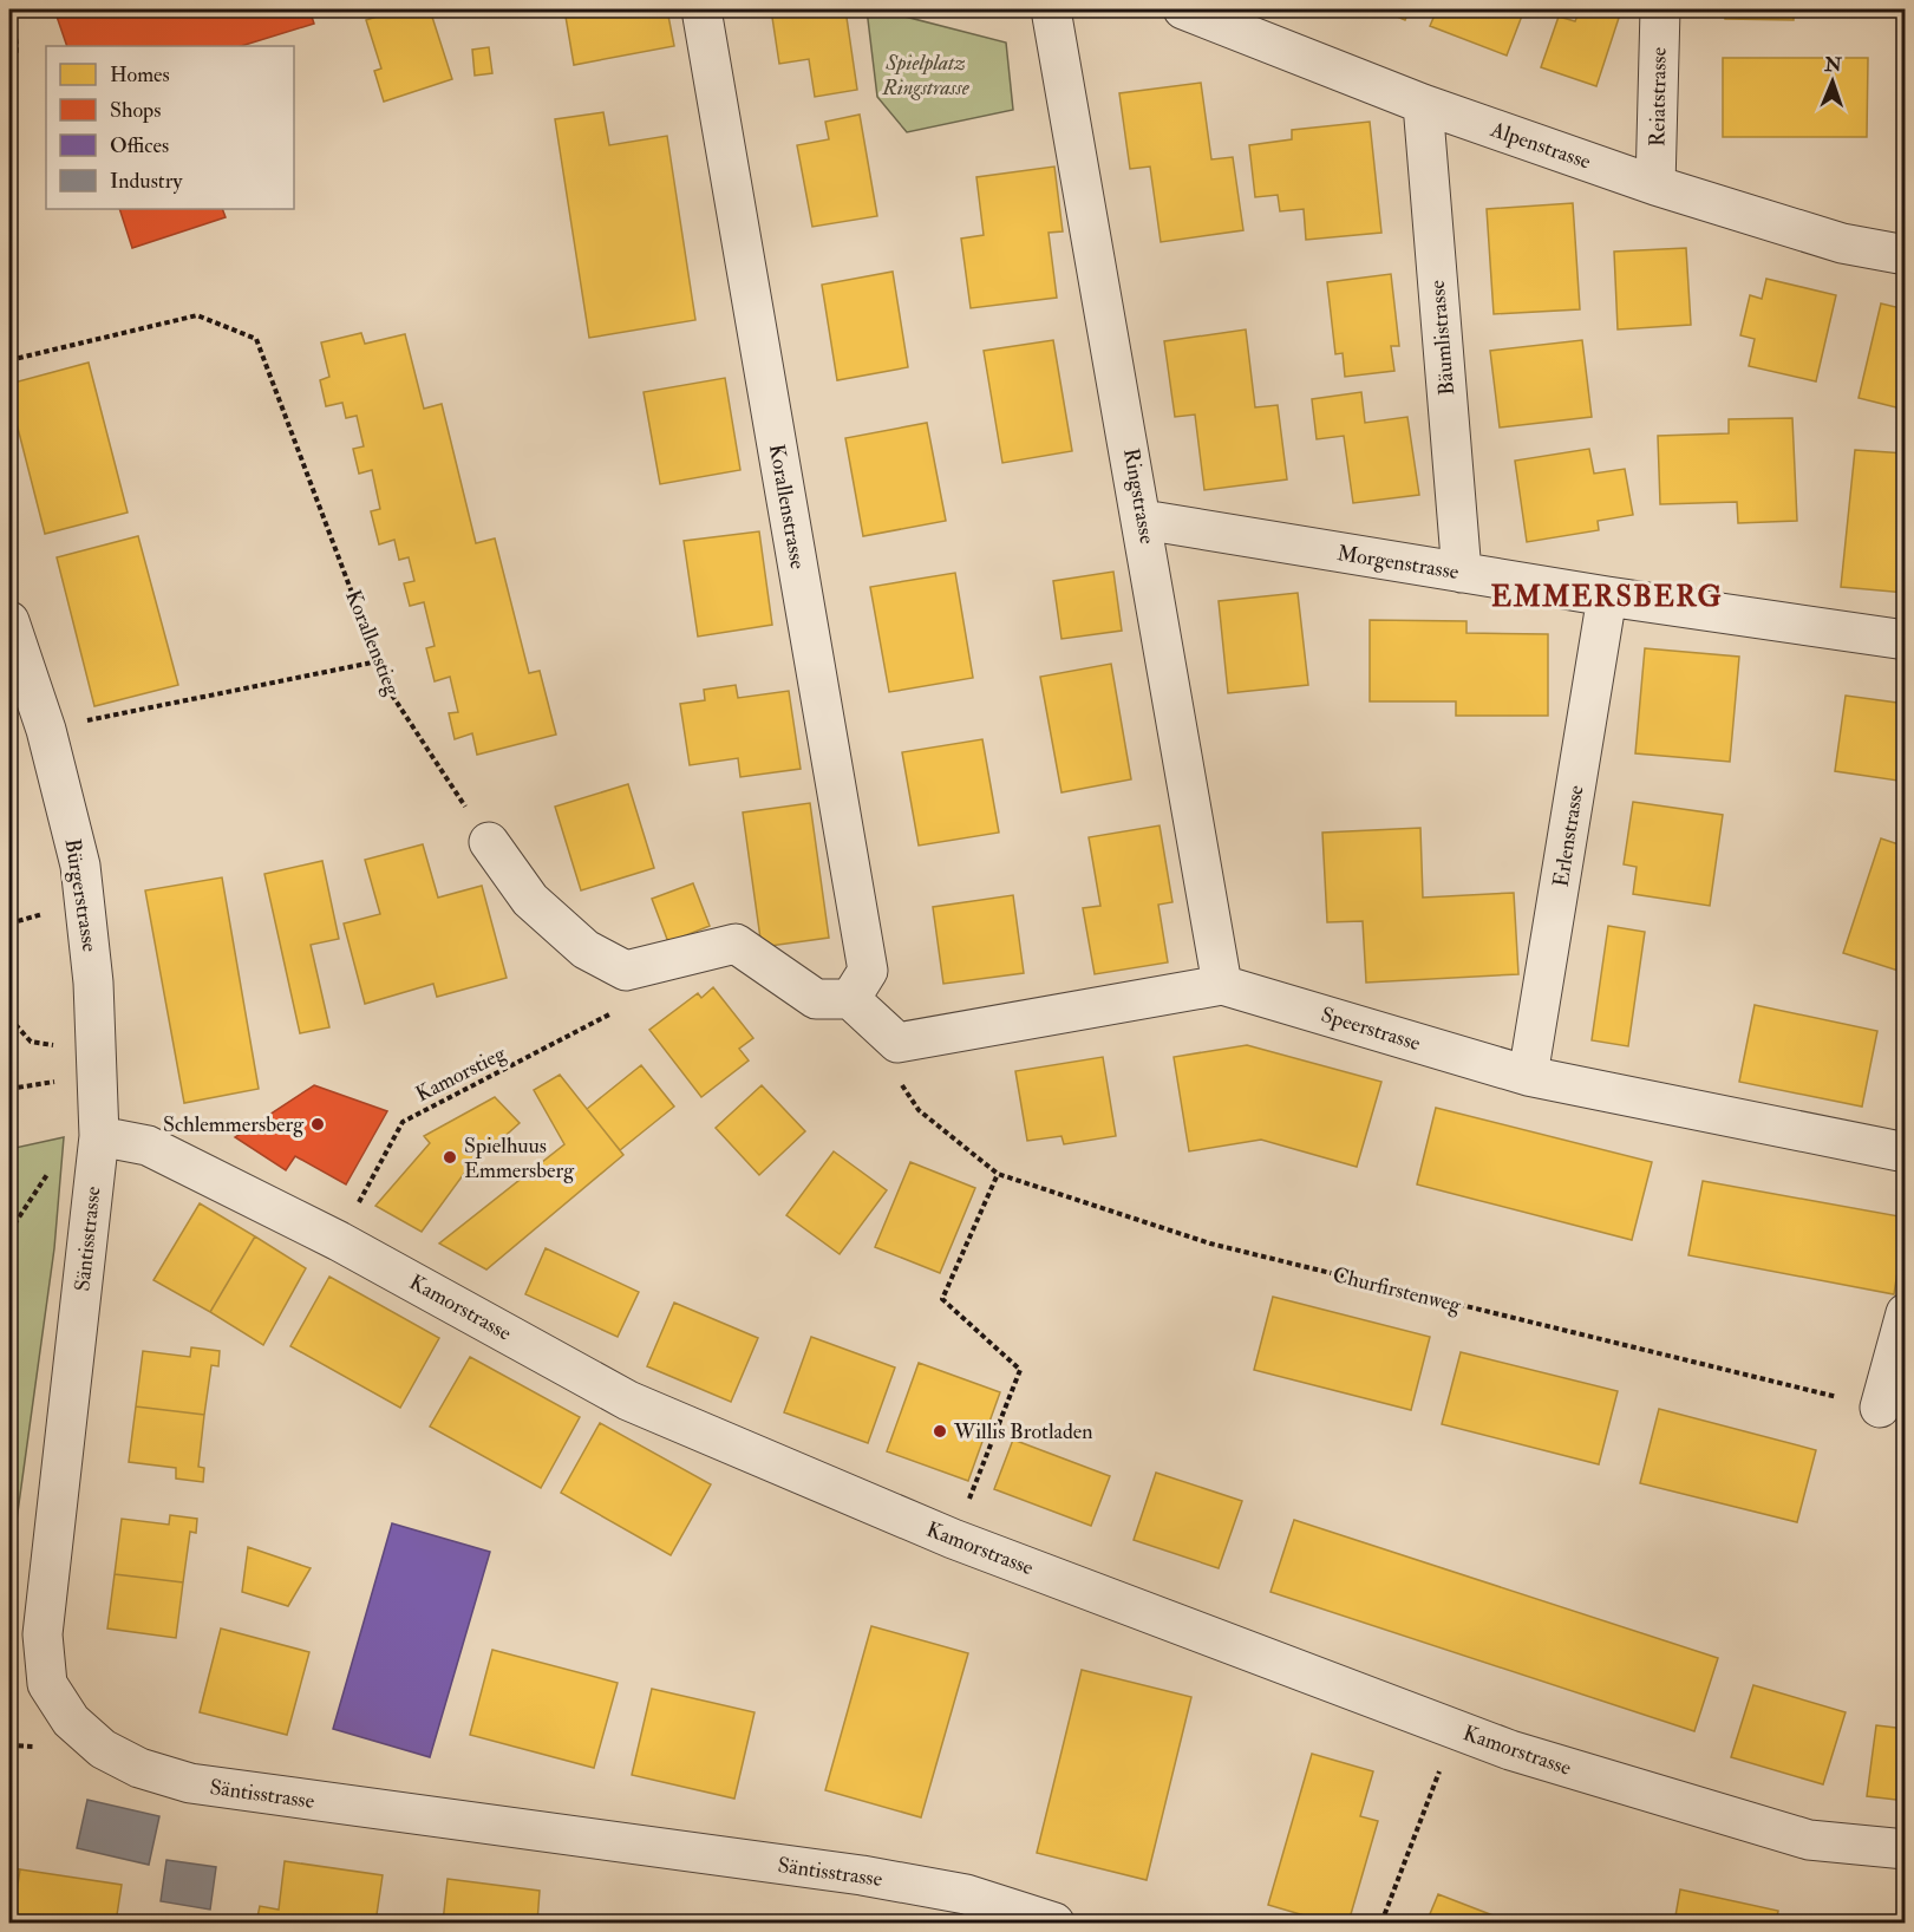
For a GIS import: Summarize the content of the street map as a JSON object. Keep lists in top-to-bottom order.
{
  "streets": {
    "street": [
      "Reiatstrasse",
      "Alpenstrasse",
      "Bäumlistrasse",
      "Ringstrasse",
      "Korallenstrasse",
      "Morgenstrasse",
      "Erlenstrasse",
      "Bürgerstrasse",
      "Speerstrasse",
      "Säntisstrasse",
      "Kamorstrasse"
    ],
    "path": ["Korallenstieg", "Kamorstieg", "Churfirstenweg"]
  },
  "crossings": [
    ["Reiatstrasse", "Alpenstrasse"],
    ["Alpenstrasse", "Bäumlistrasse"],
    ["Bäumlistrasse", "Morgenstrasse"],
    ["Ringstrasse", "Morgenstrasse"],
    ["Ringstrasse", "Speerstrasse"],
    ["Morgenstrasse", "Erlenstrasse"],
    ["Erlenstrasse", "Speerstrasse"],
    ["Bürgerstrasse", "Säntisstrasse"],
    ["Bürgerstrasse", "Kamorstrasse"],
    ["Speerstrasse", "Churfirstenweg"],
    ["Kamorstieg", "Kamorstrasse"],
    ["Säntisstrasse", "Kamorstrasse"]
  ],
  "districts": ["EMMERSBERG"],
  "parks": ["Spielplatz Ringstrasse"],
  "places": ["Schlemmersberg", "Spielhuus Emmersberg", "Willis Brotladen"],
  "legend": [
    "Homes",
    "Shops",
    "Offices",
    "Industry"
  ],
  "north": "top"
}
